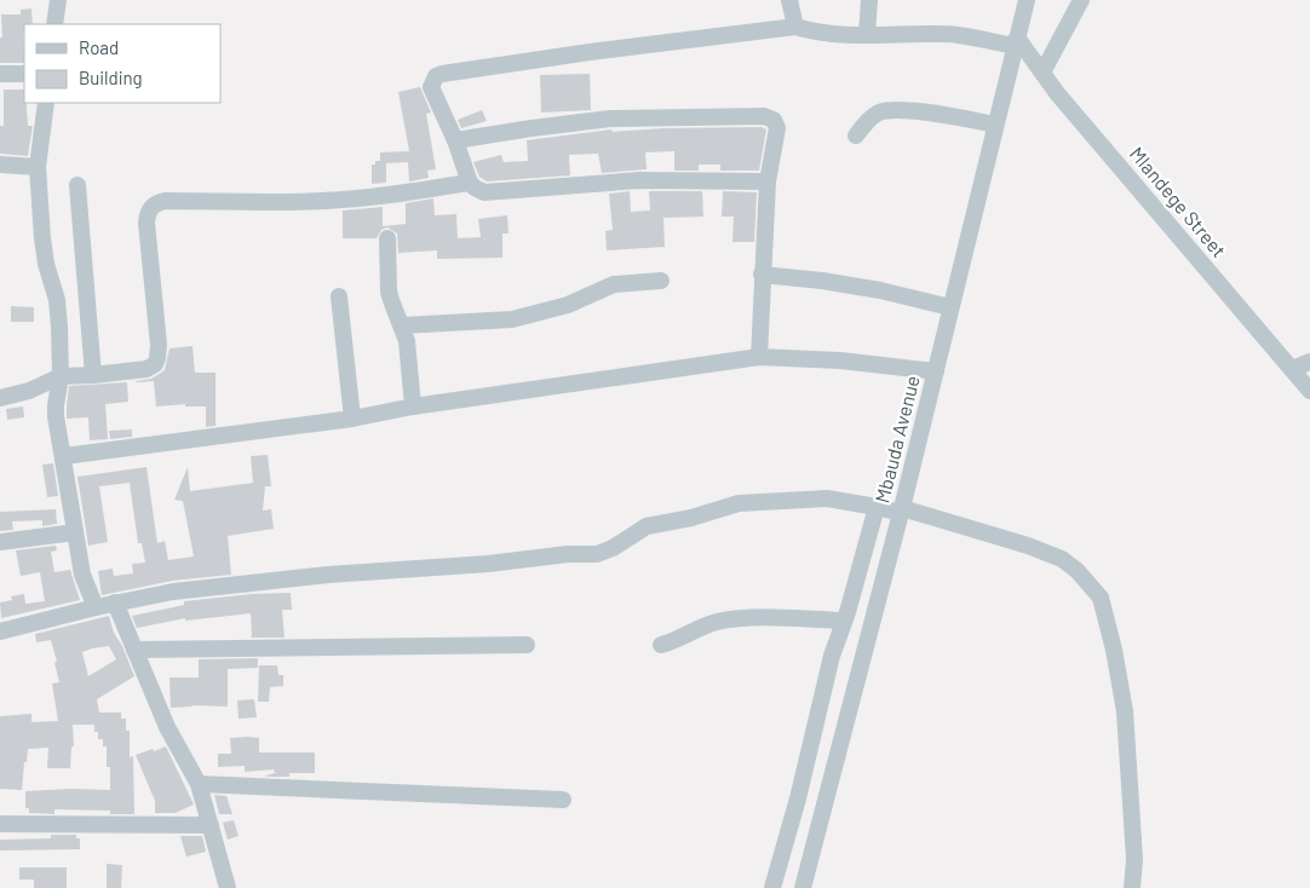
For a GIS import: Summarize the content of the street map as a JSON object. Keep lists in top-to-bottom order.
{
  "streets": {
    "street": ["Mlandege Street", "Mbauda Avenue"]
  },
  "crossings": [
    ["Mlandege Street", "Mbauda Avenue"]
  ],
  "legend": ["Road", "Building"]
}
